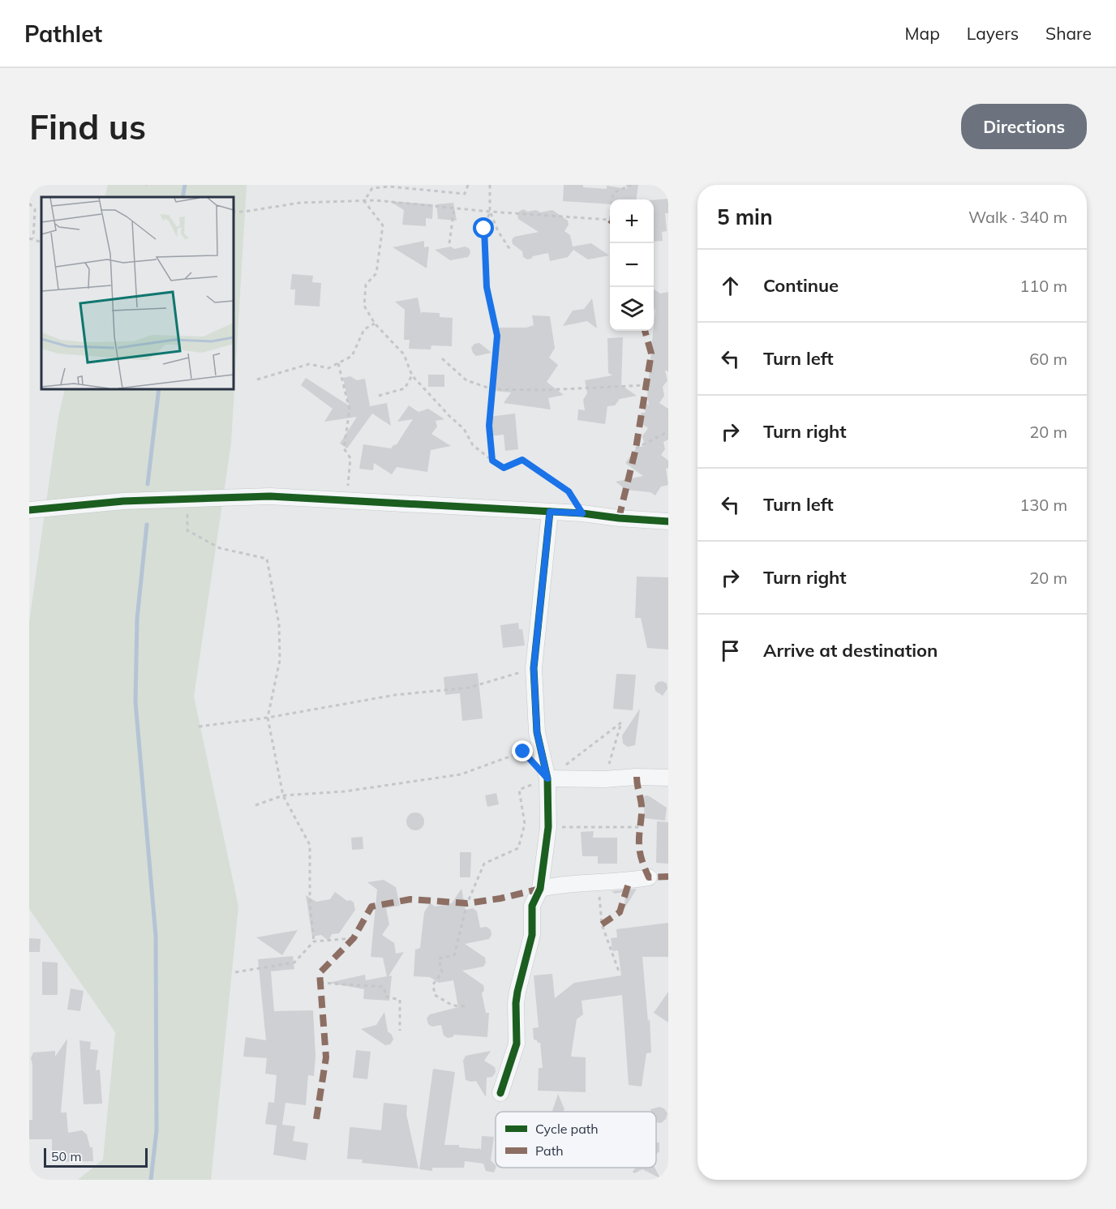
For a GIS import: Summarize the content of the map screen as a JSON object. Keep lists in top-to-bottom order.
{
  "legend": ["Cycle path", "Path"],
  "scale_bar": "50 m",
  "page": {
    "header": "Pathlet",
    "nav": ["Map", "Layers", "Share"],
    "buttons": "Directions",
    "title": "Find us",
    "heading": ["5 min", "Walk · 340 m"],
    "map_buttons": ["+", "−"],
    "list": [
      ["Continue", "110 m"],
      ["Turn left", "60 m"],
      ["Turn right", "20 m"],
      ["Turn left", "130 m"],
      ["Turn right", "20 m"],
      "Arrive at destination"
    ],
    "scale": "50 m"
  }
}
